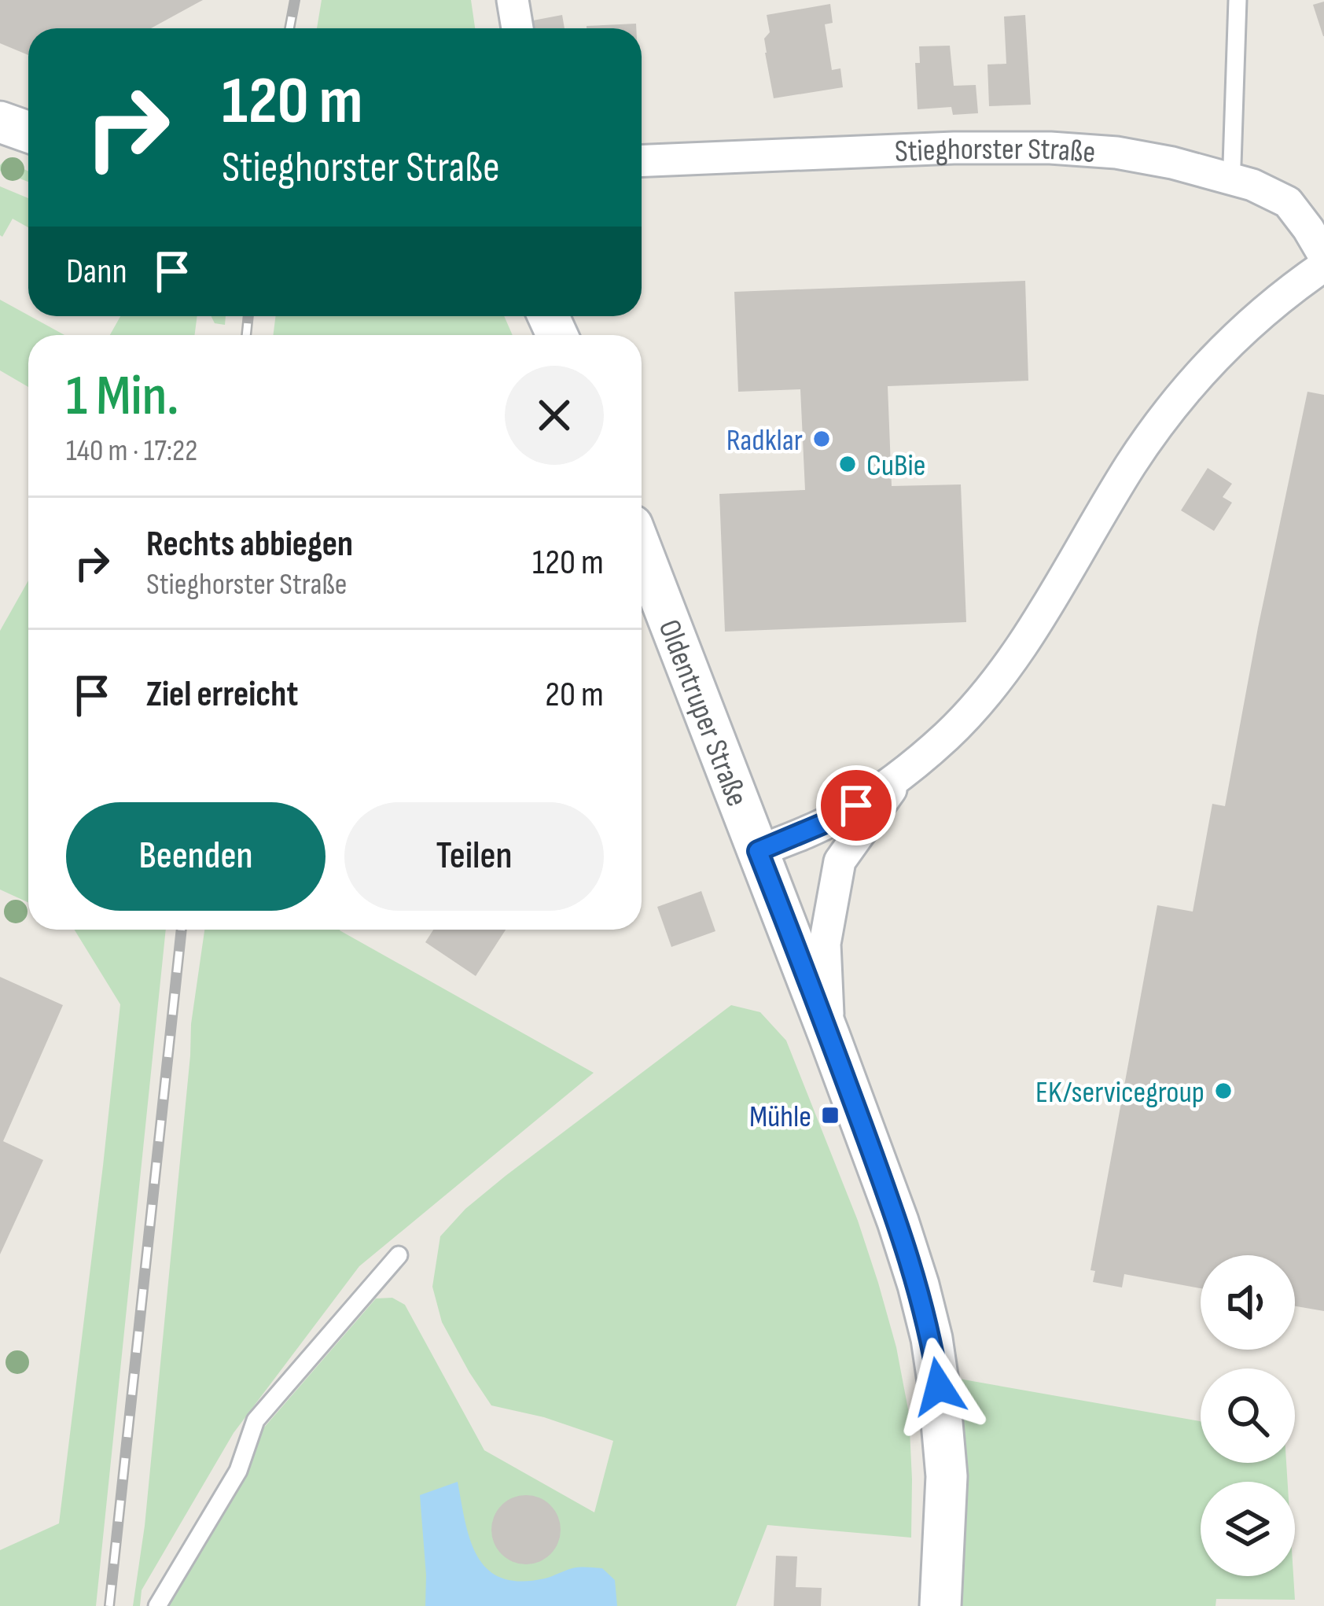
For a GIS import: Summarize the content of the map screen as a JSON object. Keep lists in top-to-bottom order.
{
  "streets": {
    "street": ["Stieghorster Straße", "Oldentruper Straße"]
  },
  "places": {
    "other": ["Radklar", "CuBie", "EK/servicegroup"],
    "transit": ["Mühle"]
  },
  "page": {
    "turn": ["120 m", "Stieghorster Straße"],
    "then": "Dann",
    "heading": ["1 Min.", "140 m · 17:22"],
    "list": [
      {
        "name": "Rechts abbiegen",
        "note": "Stieghorster Straße",
        "value": "120 m"
      },
      {
        "name": "Ziel erreicht",
        "value": "20 m"
      }
    ],
    "buttons": ["Beenden", "Teilen"]
  }
}
